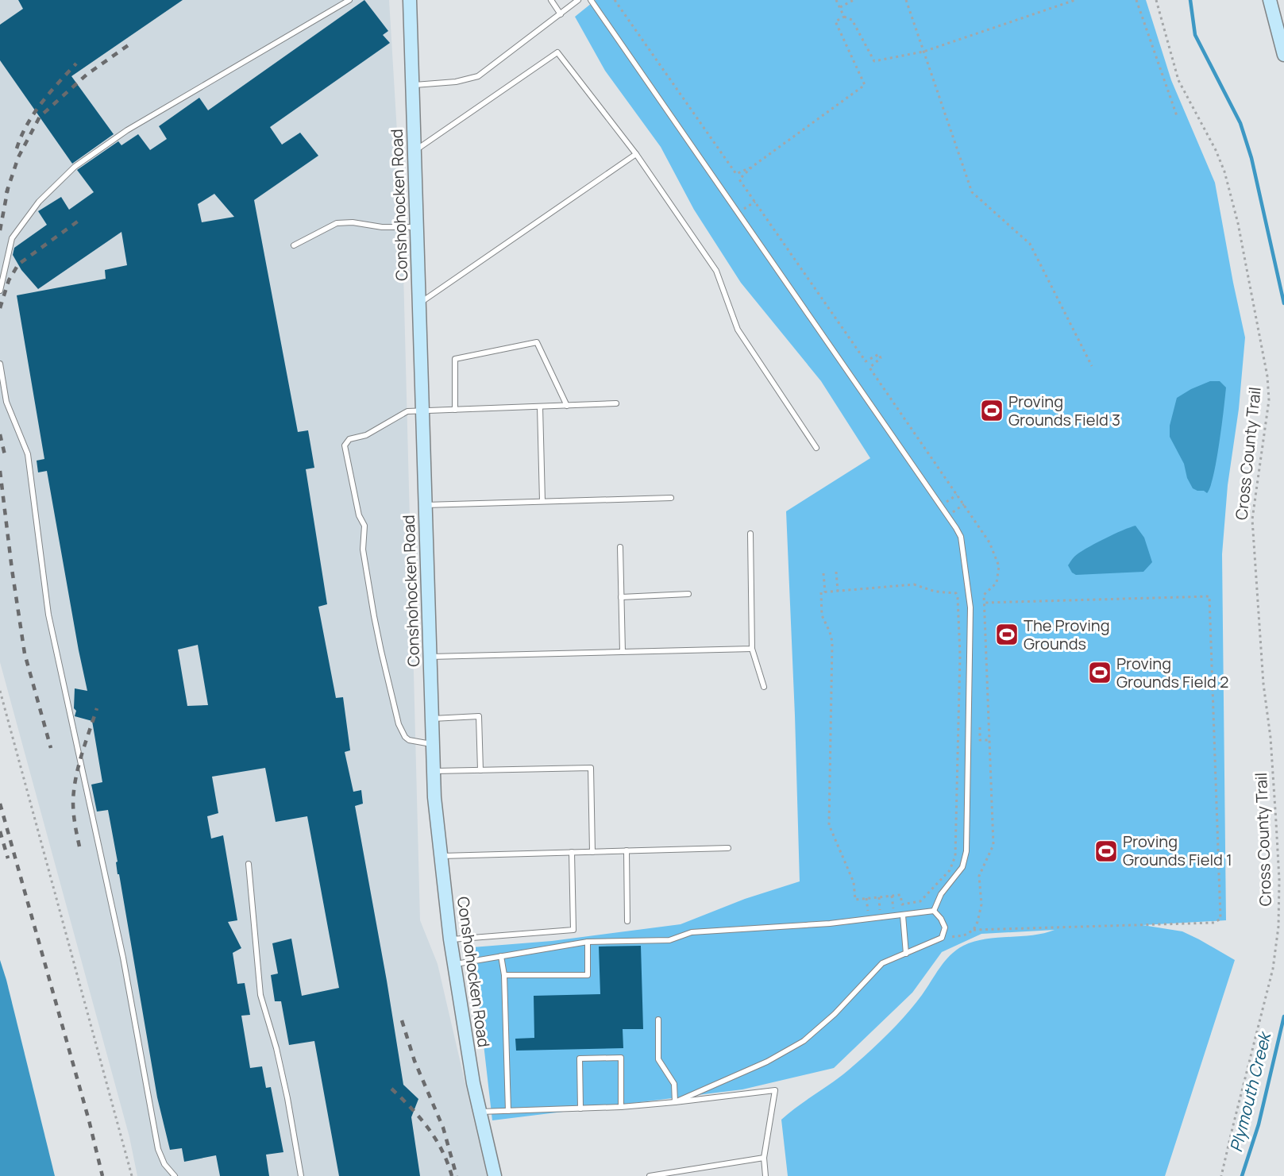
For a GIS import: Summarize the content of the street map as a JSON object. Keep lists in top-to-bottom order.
{
  "streets": {
    "main road": ["Conshohocken Road"],
    "path": ["Cross County Trail"]
  },
  "water": ["Plymouth Creek"],
  "places": {
    "sports": [
      "Proving Grounds Field 3",
      "The Proving Grounds",
      "Proving Grounds Field 2",
      "Proving Grounds Field 1"
    ]
  }
}
